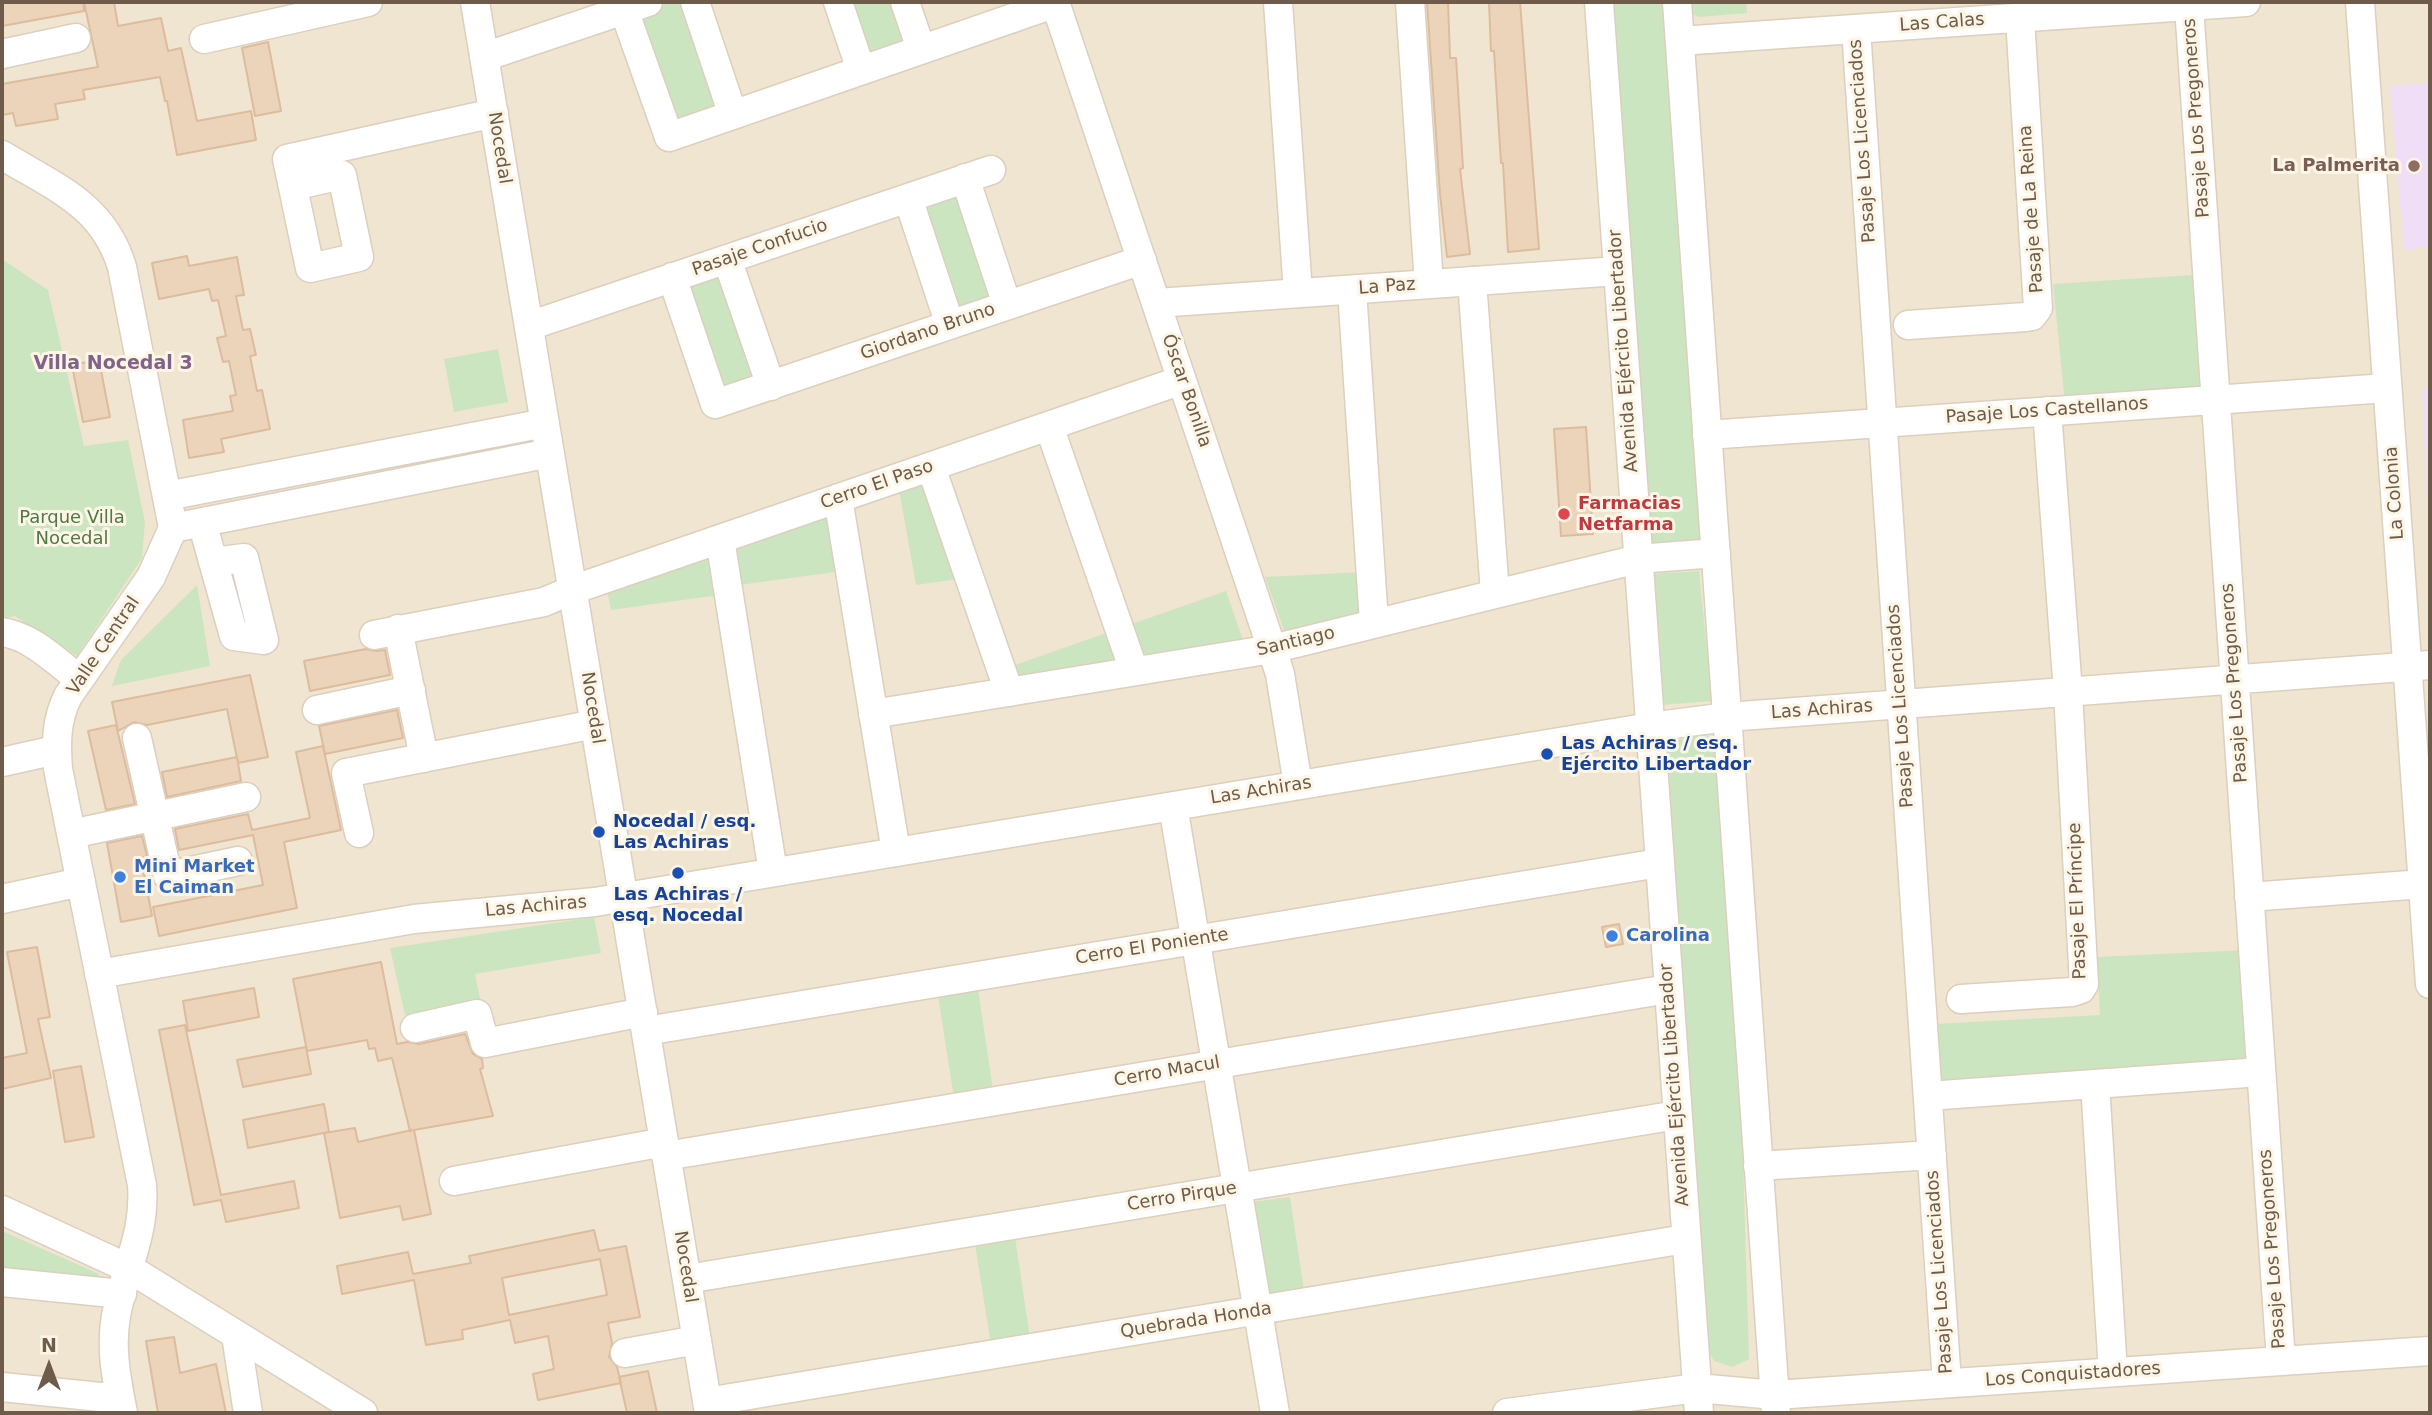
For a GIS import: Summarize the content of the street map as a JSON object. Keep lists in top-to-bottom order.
{
  "streets": {
    "street": [
      "Las Calas",
      "Pasaje Los Pregoneros",
      "Pasaje Los Licenciados",
      "Nocedal",
      "Pasaje de La Reina",
      "Pasaje Confucio",
      "La Paz",
      "Giordano Bruno",
      "Avenida Ejército Libertador",
      "Óscar Bonilla",
      "Pasaje Los Castellanos",
      "Cerro El Paso",
      "La Colonia",
      "Santiago",
      "Valle Central",
      "Las Achiras",
      "Pasaje El Príncipe",
      "Cerro El Poniente",
      "Cerro Macul",
      "Cerro Pirque",
      "Quebrada Honda",
      "Los Conquistadores"
    ]
  },
  "crossings": [
    ["Las Calas", "Pasaje Los Pregoneros"],
    ["Las Calas", "Pasaje Los Licenciados"],
    ["Las Calas", "Pasaje de La Reina"],
    ["Pasaje Los Pregoneros", "Pasaje Los Castellanos"],
    ["Pasaje Los Pregoneros", "Las Achiras"],
    ["Pasaje Los Pregoneros", "Los Conquistadores"],
    ["Pasaje Los Licenciados", "Pasaje Los Castellanos"],
    ["Pasaje Los Licenciados", "Las Achiras"],
    ["Pasaje Los Licenciados", "Los Conquistadores"],
    ["Nocedal", "Pasaje Confucio"],
    ["Nocedal", "Cerro El Paso"],
    ["Nocedal", "Las Achiras"],
    ["Nocedal", "Cerro El Poniente"],
    ["Nocedal", "Cerro Macul"],
    ["Nocedal", "Cerro Pirque"],
    ["Nocedal", "Quebrada Honda"],
    ["Pasaje Confucio", "Giordano Bruno"],
    ["La Paz", "Avenida Ejército Libertador"],
    ["La Paz", "Óscar Bonilla"],
    ["Giordano Bruno", "Óscar Bonilla"],
    ["Avenida Ejército Libertador", "Santiago"],
    ["Avenida Ejército Libertador", "Las Achiras"],
    ["Avenida Ejército Libertador", "Cerro El Poniente"],
    ["Avenida Ejército Libertador", "Cerro Macul"],
    ["Avenida Ejército Libertador", "Cerro Pirque"],
    ["Avenida Ejército Libertador", "Quebrada Honda"],
    ["Avenida Ejército Libertador", "Los Conquistadores"],
    ["Óscar Bonilla", "Cerro El Paso"],
    ["Óscar Bonilla", "Santiago"],
    ["Óscar Bonilla", "Las Achiras"],
    ["Pasaje Los Castellanos", "La Colonia"],
    ["La Colonia", "Las Achiras"],
    ["Valle Central", "Las Achiras"],
    ["Las Achiras", "Pasaje El Príncipe"]
  ],
  "districts": ["Villa Nocedal 3"],
  "parks": ["Parque Villa Nocedal"],
  "places": [
    "La Palmerita",
    "Farmacias Netfarma",
    "Las Achiras / esq. Ejército Libertador",
    "Nocedal / esq. Las Achiras",
    "Las Achiras / esq. Nocedal",
    "Mini Market El Caiman",
    "Carolina"
  ],
  "north": "top"
}
